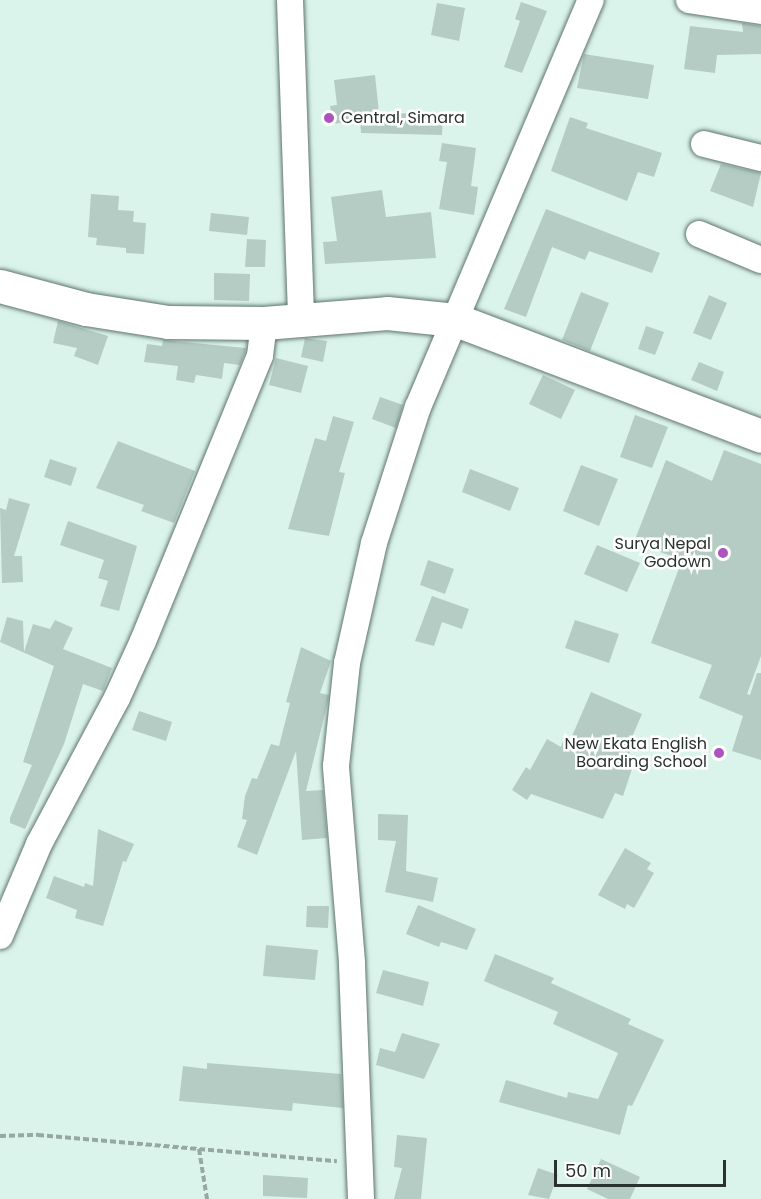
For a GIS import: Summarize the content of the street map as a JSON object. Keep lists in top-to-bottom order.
{
  "places": ["Central, Simara", "Surya Nepal Godown", "New Ekata English Boarding School"],
  "scale_bar": "50 m"
}
